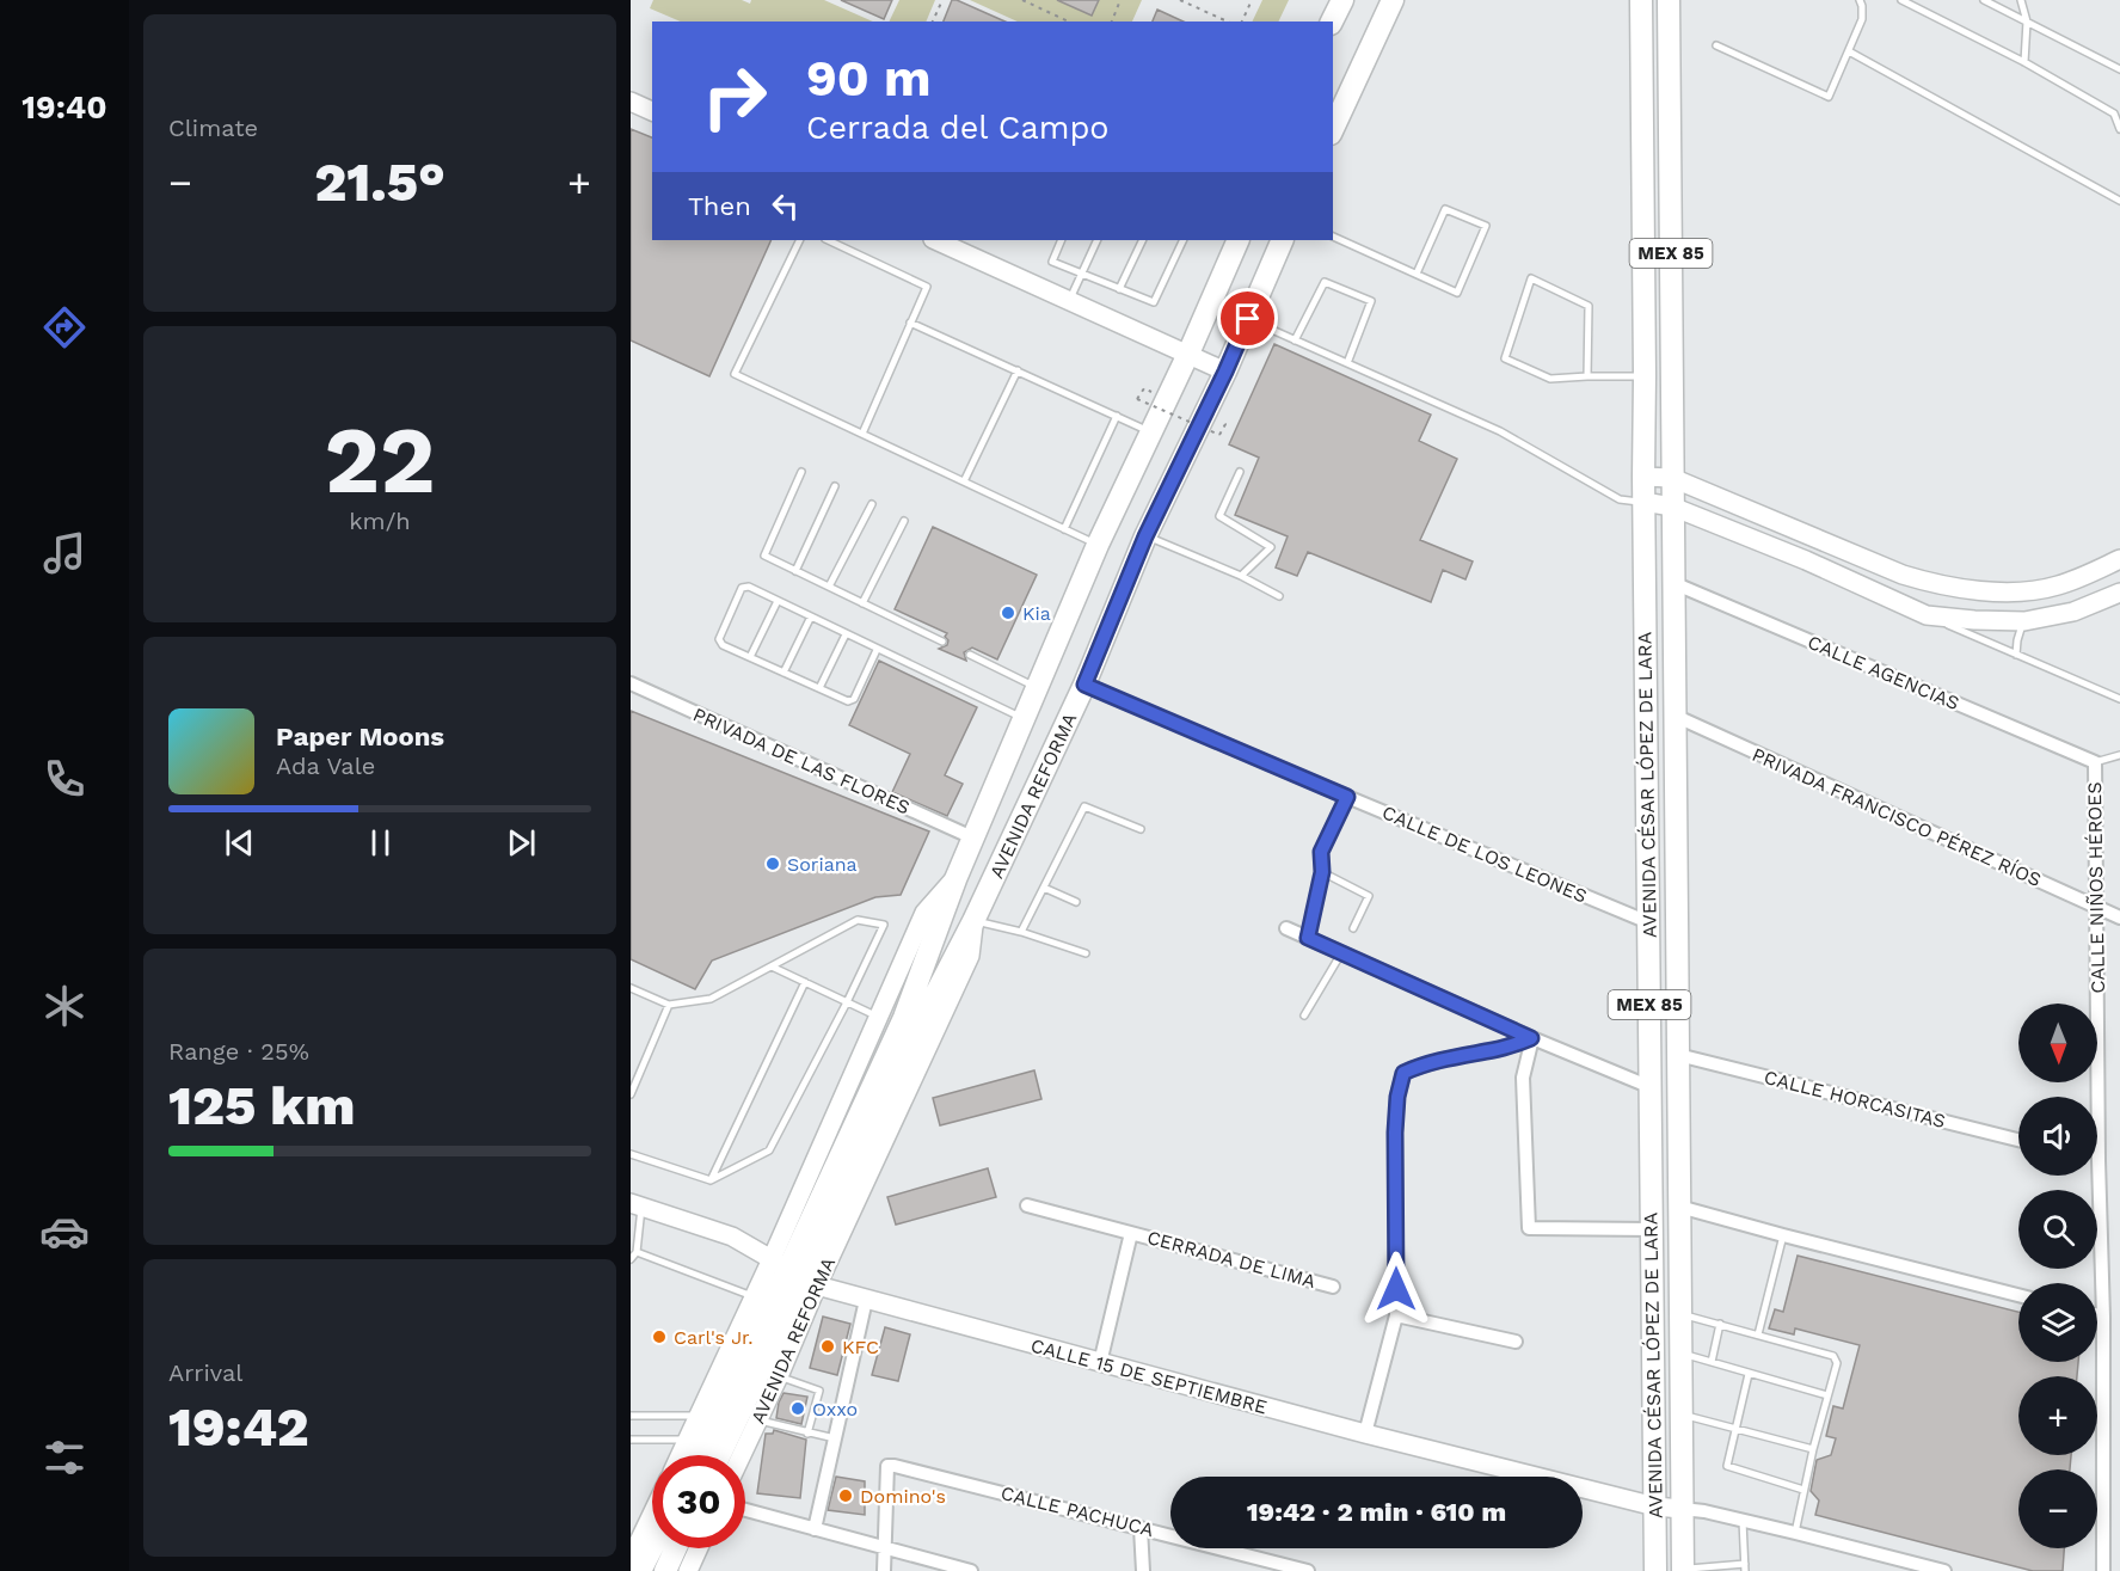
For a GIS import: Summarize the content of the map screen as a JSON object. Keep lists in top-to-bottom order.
{
  "streets": {
    "main road": ["MEX 85", "AVENIDA CÉSAR LÓPEZ DE LARA", "AVENIDA REFORMA"],
    "street": [
      "CALLE AGENCIAS",
      "PRIVADA DE LAS FLORES",
      "PRIVADA FRANCISCO PÉREZ RÍOS",
      "CALLE DE LOS LEONES",
      "CALLE NIÑOS HÉROES",
      "CALLE HORCASITAS",
      "CERRADA DE LIMA",
      "CALLE 15 DE SEPTIEMBRE",
      "CALLE PACHUCA"
    ]
  },
  "crossings": [
    ["CALLE AGENCIAS", "AVENIDA CÉSAR LÓPEZ DE LARA"],
    ["CALLE AGENCIAS", "CALLE NIÑOS HÉROES"],
    ["PRIVADA DE LAS FLORES", "AVENIDA REFORMA"],
    ["AVENIDA CÉSAR LÓPEZ DE LARA", "PRIVADA FRANCISCO PÉREZ RÍOS"],
    ["AVENIDA CÉSAR LÓPEZ DE LARA", "CALLE DE LOS LEONES"],
    ["AVENIDA CÉSAR LÓPEZ DE LARA", "CALLE HORCASITAS"],
    ["AVENIDA CÉSAR LÓPEZ DE LARA", "CALLE 15 DE SEPTIEMBRE"],
    ["AVENIDA REFORMA", "CALLE DE LOS LEONES"],
    ["AVENIDA REFORMA", "CALLE 15 DE SEPTIEMBRE"],
    ["PRIVADA FRANCISCO PÉREZ RÍOS", "CALLE NIÑOS HÉROES"],
    ["CERRADA DE LIMA", "CALLE 15 DE SEPTIEMBRE"]
  ],
  "places": [
    "Kia",
    "Soriana",
    "Carl's Jr.",
    "KFC",
    "Oxxo",
    "Domino's"
  ],
  "north": "bottom",
  "page": {
    "tabs": "19:40",
    "tile": [
      "Climate",
      ["22", "km/h"],
      ["Range · 25%", "125 km"],
      ["Arrival", "19:42"]
    ],
    "turn": ["90 m", "Cerrada del Campo"],
    "heat": ["−", "21.5°", "+"],
    "then": "Then",
    "song": ["Paper Moons", "Ada Vale"],
    "map_buttons": ["+", "−"],
    "limit": "30",
    "trip": "19:42 · 2 min · 610 m"
  }
}
